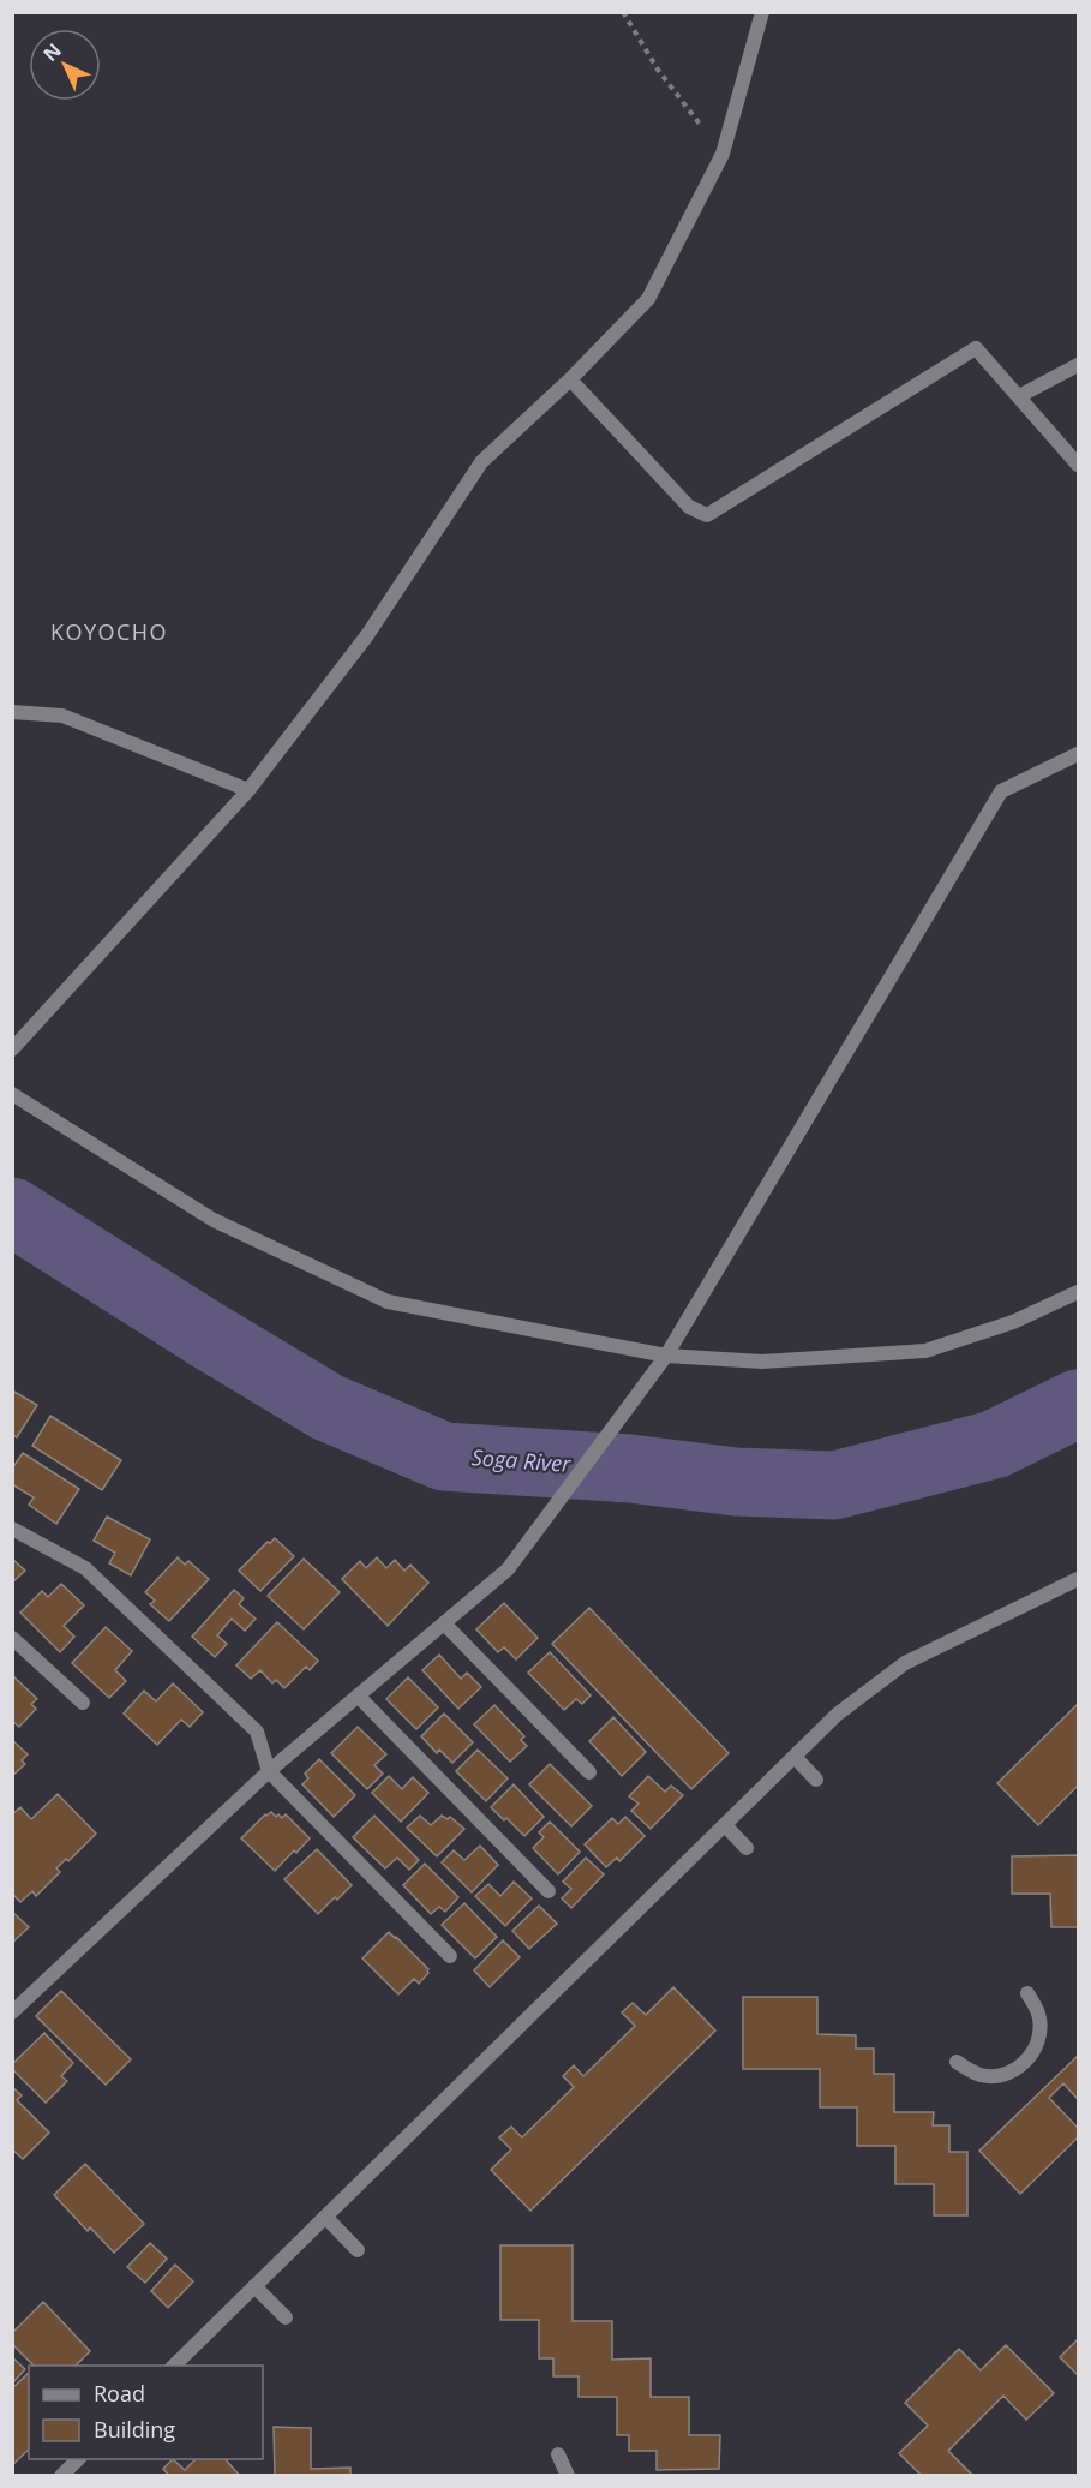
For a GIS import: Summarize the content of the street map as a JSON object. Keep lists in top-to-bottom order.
{
  "districts": ["KOYOCHO"],
  "water": ["Soga River"],
  "legend": ["Road", "Building"],
  "north": "top left"
}
